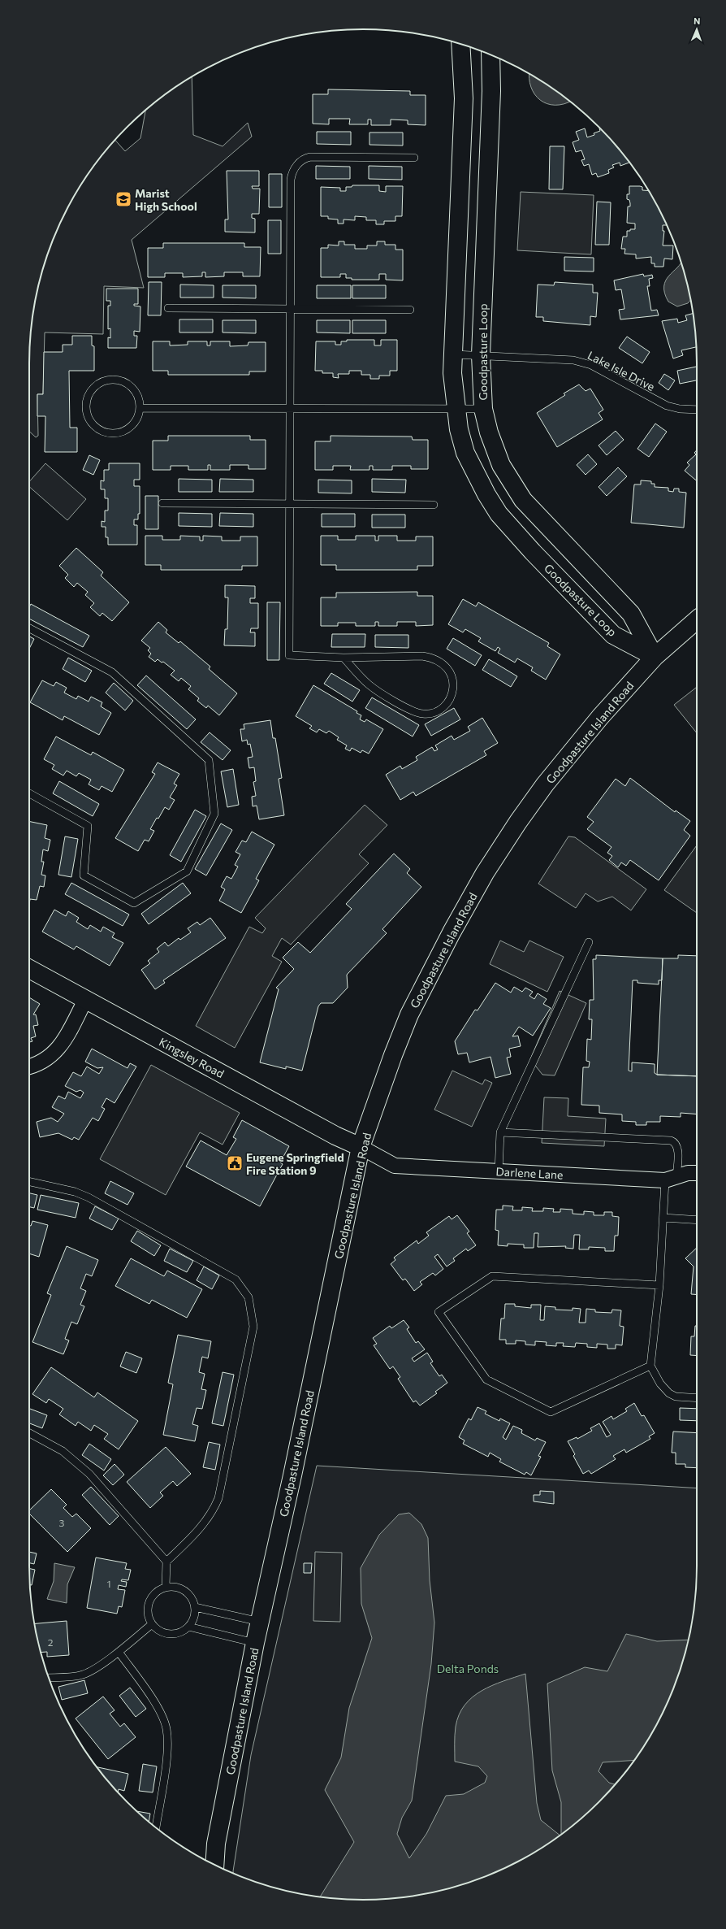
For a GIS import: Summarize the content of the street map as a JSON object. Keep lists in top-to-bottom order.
{
  "streets": {
    "street": [
      "Goodpasture Loop",
      "Goodpasture Island Road",
      "Kingsley Road",
      "Darlene Lane"
    ],
    "lane": ["Lake Isle Drive"]
  },
  "crossings": [
    ["Goodpasture Loop", "Lake Isle Drive"],
    ["Goodpasture Loop", "Goodpasture Island Road"],
    ["Goodpasture Island Road", "Kingsley Road"],
    ["Goodpasture Island Road", "Darlene Lane"],
    ["Kingsley Road", "Darlene Lane"]
  ],
  "parks": ["Delta Ponds"],
  "places": {
    "school or university": ["Marist High School"],
    "public building": ["Eugene Springfield Fire Station 9"]
  },
  "house_numbers": ["3", "1", "2"],
  "north": "top"
}
